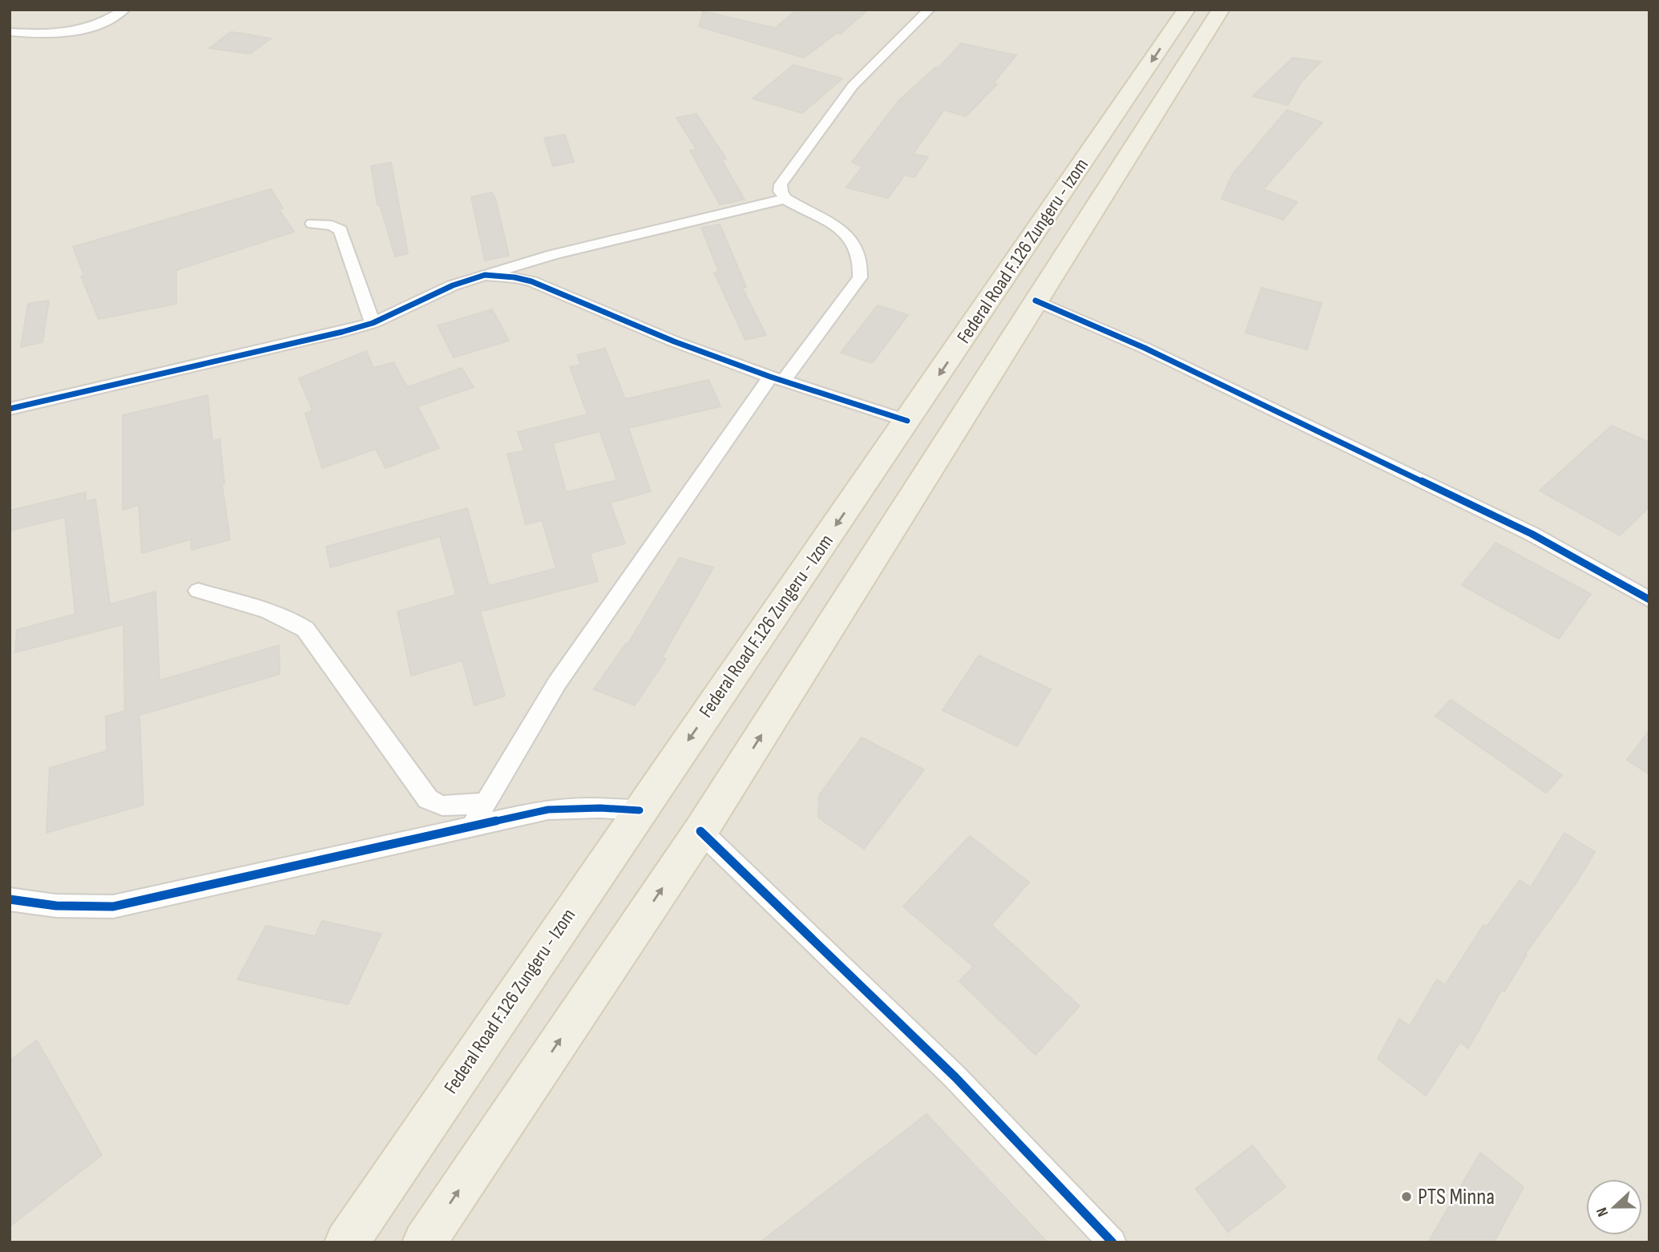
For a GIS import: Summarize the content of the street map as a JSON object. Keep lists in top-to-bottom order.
{
  "streets": {
    "main road": ["Federal Road F.126 Zungeru - Izom"]
  },
  "places": ["PTS Minna"],
  "north": "left"
}
